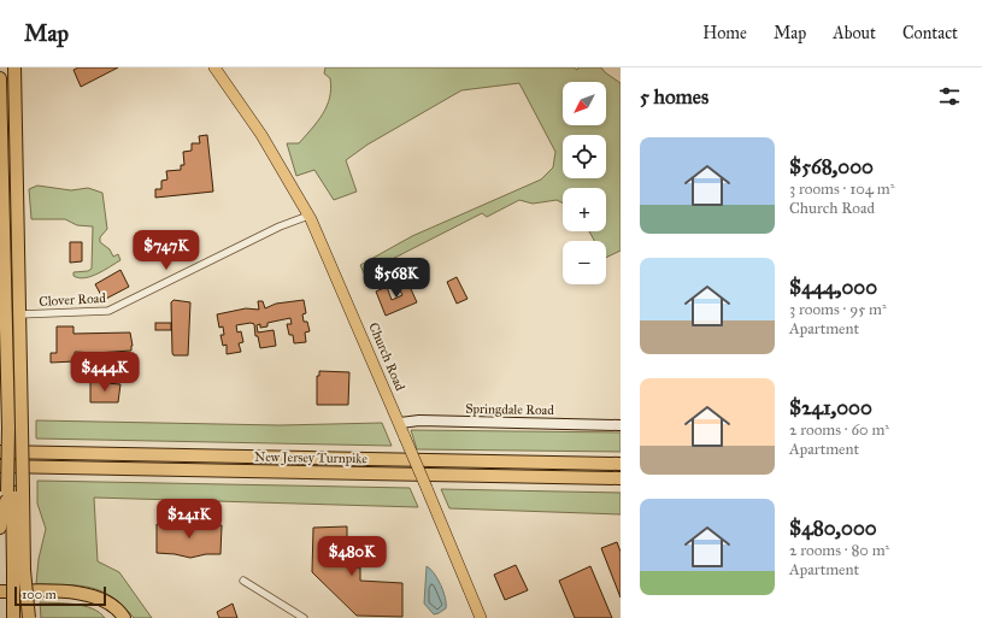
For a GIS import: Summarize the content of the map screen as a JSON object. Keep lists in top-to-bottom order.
{
  "streets": {
    "highway": ["New Jersey Turnpike"],
    "main road": ["Church Road", "Springdale Road"],
    "street": ["Clover Road"]
  },
  "crossings": [
    ["Clover Road", "Church Road"],
    ["Church Road", "Springdale Road"]
  ],
  "scale_bar": "100 m",
  "north": "bottom left",
  "page": {
    "header": "Map",
    "nav": [
      "Home",
      "Map",
      "About",
      "Contact"
    ],
    "heading": "5 homes",
    "map_buttons": ["+", "−"],
    "list": [
      {
        "name": "$568,000",
        "note": "3 rooms · 104 m² · Church Road"
      },
      {
        "name": "$444,000",
        "note": "3 rooms · 95 m² · Apartment"
      },
      {
        "name": "$241,000",
        "note": "2 rooms · 60 m² · Apartment"
      },
      {
        "name": "$480,000",
        "note": "2 rooms · 80 m² · Apartment"
      }
    ],
    "price": [
      "$747K",
      "$568K",
      "$444K",
      "$241K",
      "$480K"
    ],
    "scale": "100 m"
  }
}
